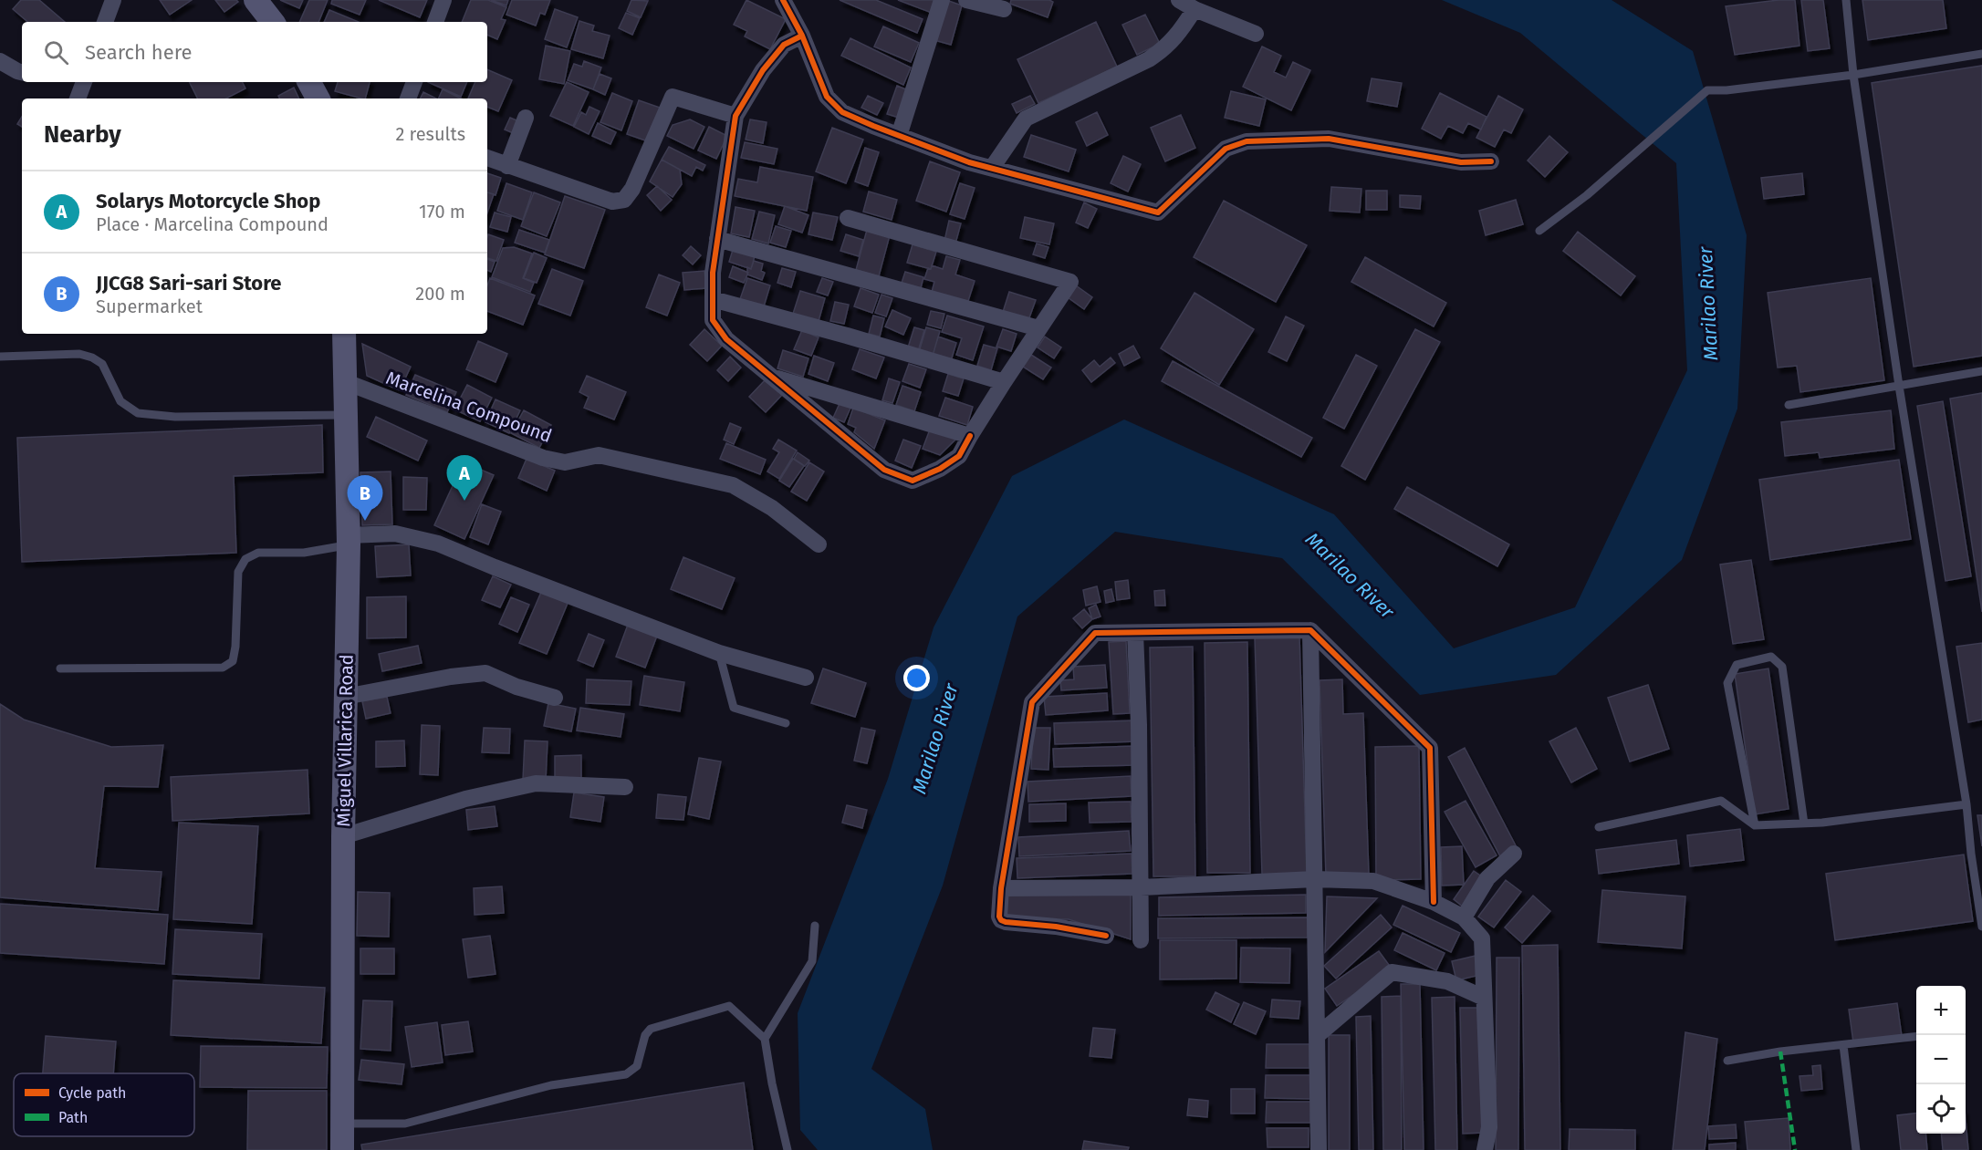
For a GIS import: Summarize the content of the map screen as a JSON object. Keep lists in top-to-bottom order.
{
  "streets": {
    "main road": ["Miguel Villarica Road"],
    "street": ["Marcelina Compound"]
  },
  "crossings": [
    ["Marcelina Compound", "Miguel Villarica Road"]
  ],
  "water": ["Marilao River"],
  "legend": ["Cycle path", "Path"],
  "page": {
    "search": "Search here",
    "heading": ["Nearby", "2 results"],
    "list": [
      {
        "mark": "A",
        "name": "Solarys Motorcycle Shop",
        "note": "Place · Marcelina Compound",
        "value": "170 m"
      },
      {
        "mark": "B",
        "name": "JJCG8 Sari-sari Store",
        "note": "Supermarket",
        "value": "200 m"
      }
    ],
    "pins": ["A", "B"],
    "map_buttons": ["+", "−"]
  }
}
